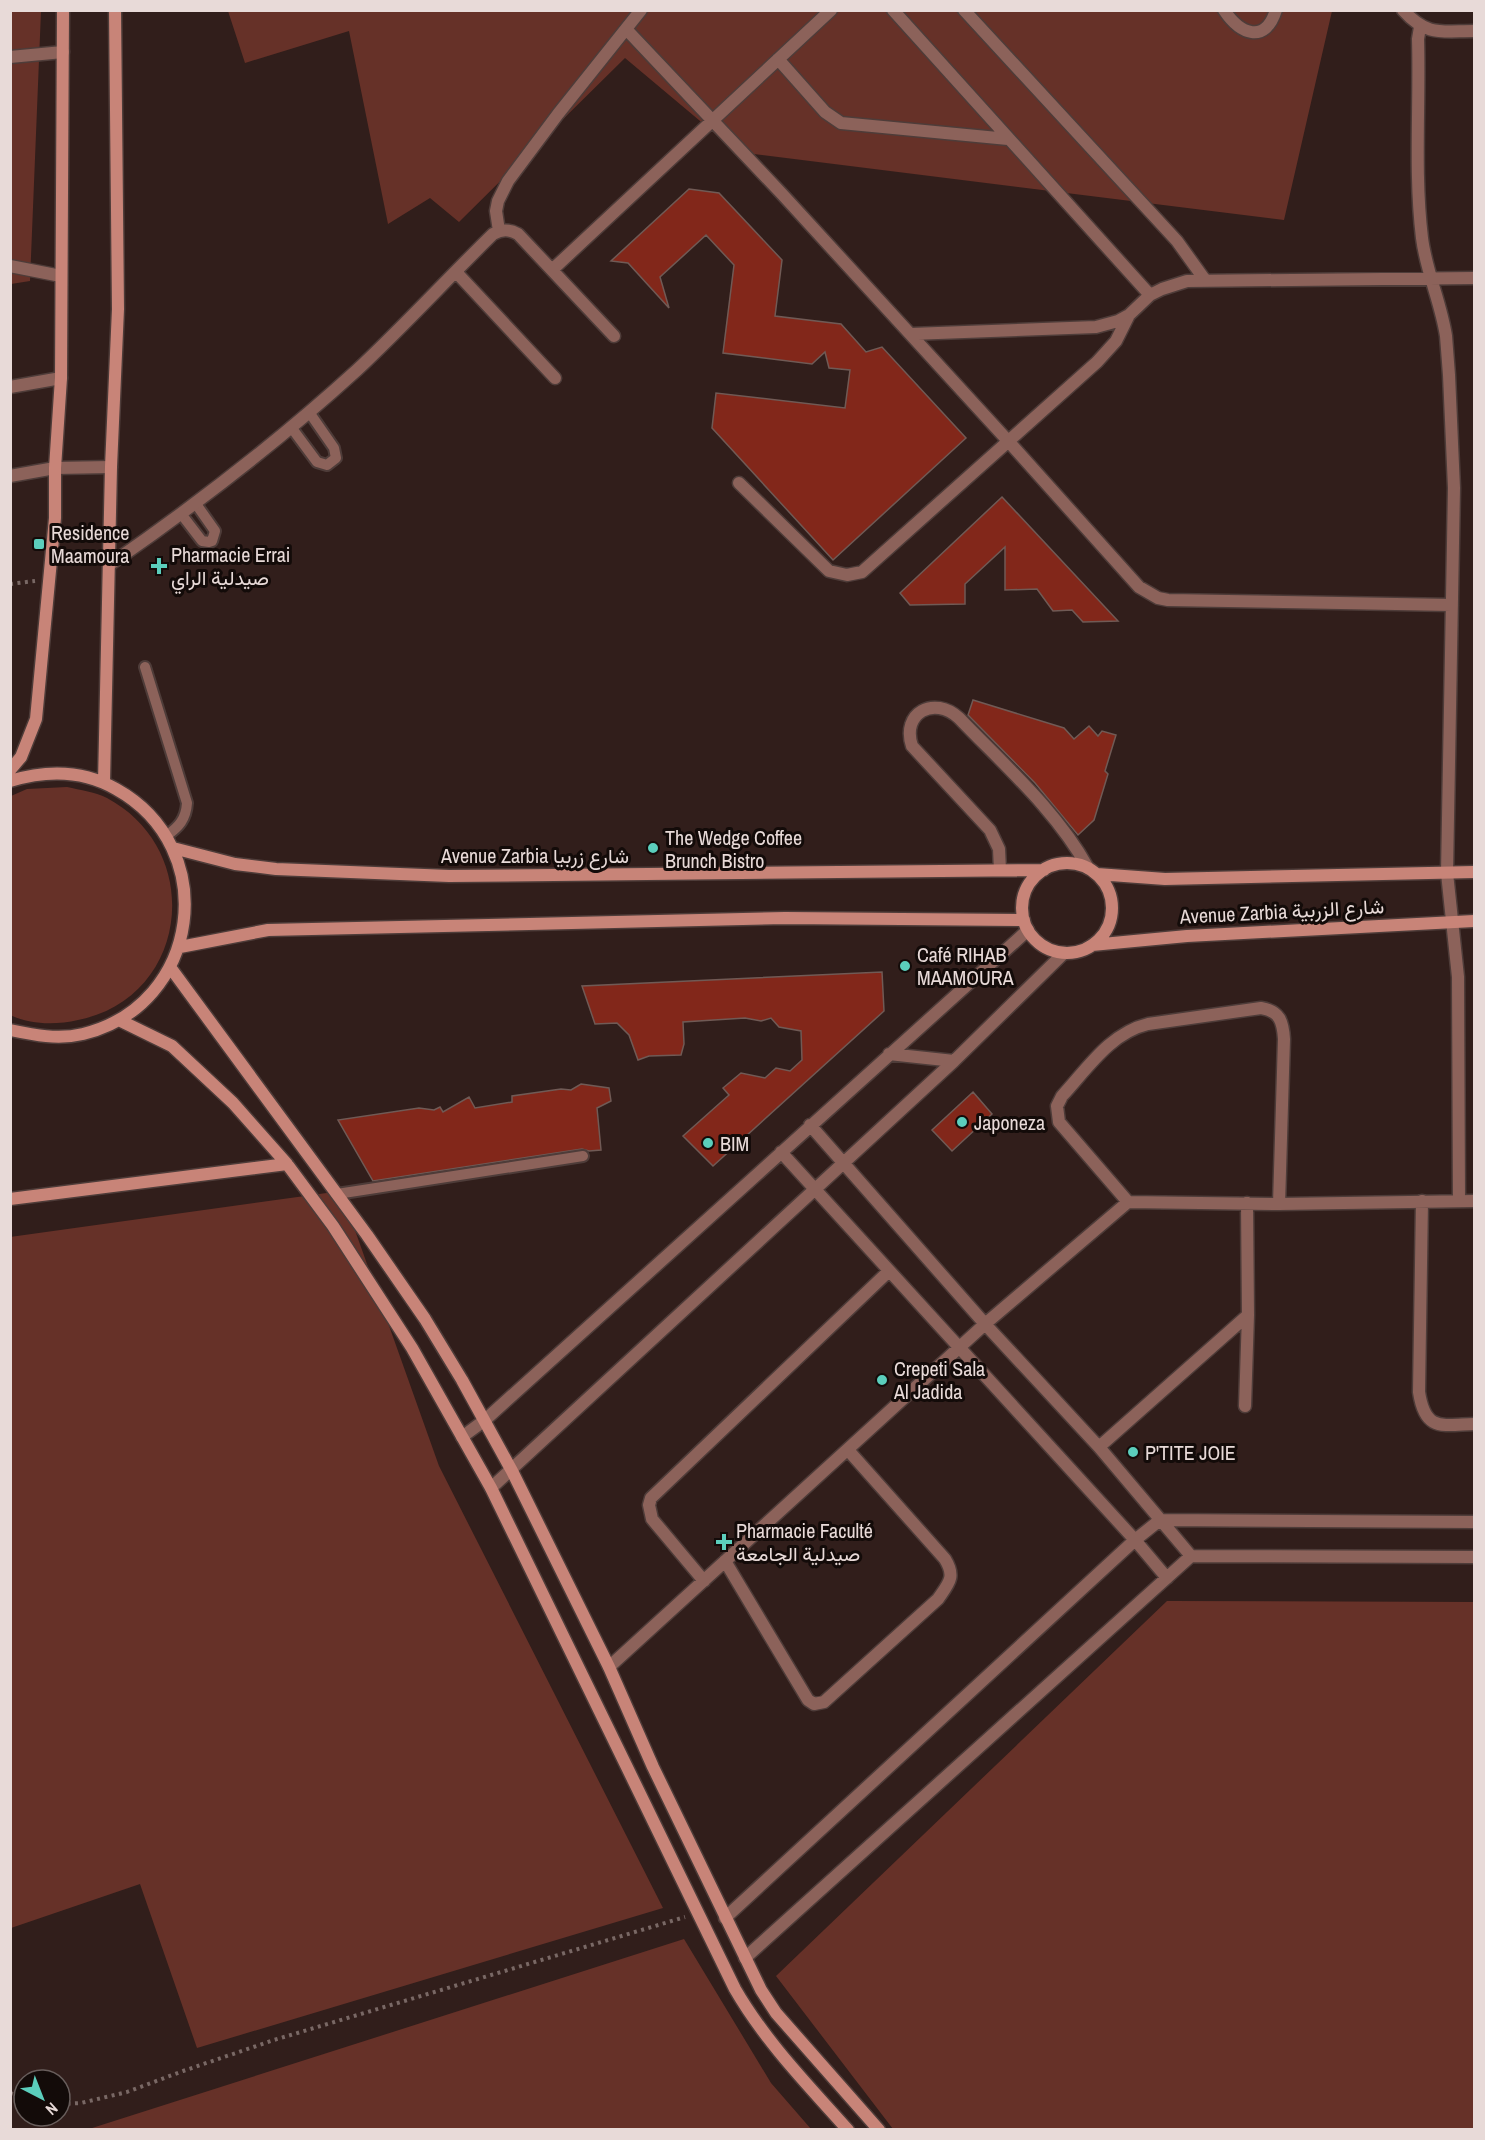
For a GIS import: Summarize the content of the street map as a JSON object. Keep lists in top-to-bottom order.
{
  "streets": {
    "main road": ["Avenue Zarbia شارع زربيا", "Avenue Zarbia شارع الزربية"]
  },
  "crossings": [
    ["Avenue Zarbia شارع زربيا", "Avenue Zarbia شارع الزربية"]
  ],
  "places": {
    "transit": ["Residence Maamoura"],
    "health": ["Pharmacie Errai صيدلية الراي", "Pharmacie Faculté صيدلية الجامعة"],
    "other": [
      "The Wedge Coffee Brunch Bistro",
      "Café RIHAB MAAMOURA",
      "Japoneza",
      "BIM",
      "Crepeti Sala Al Jadida",
      "P'TITE JOIE"
    ]
  },
  "north": "bottom right"
}
